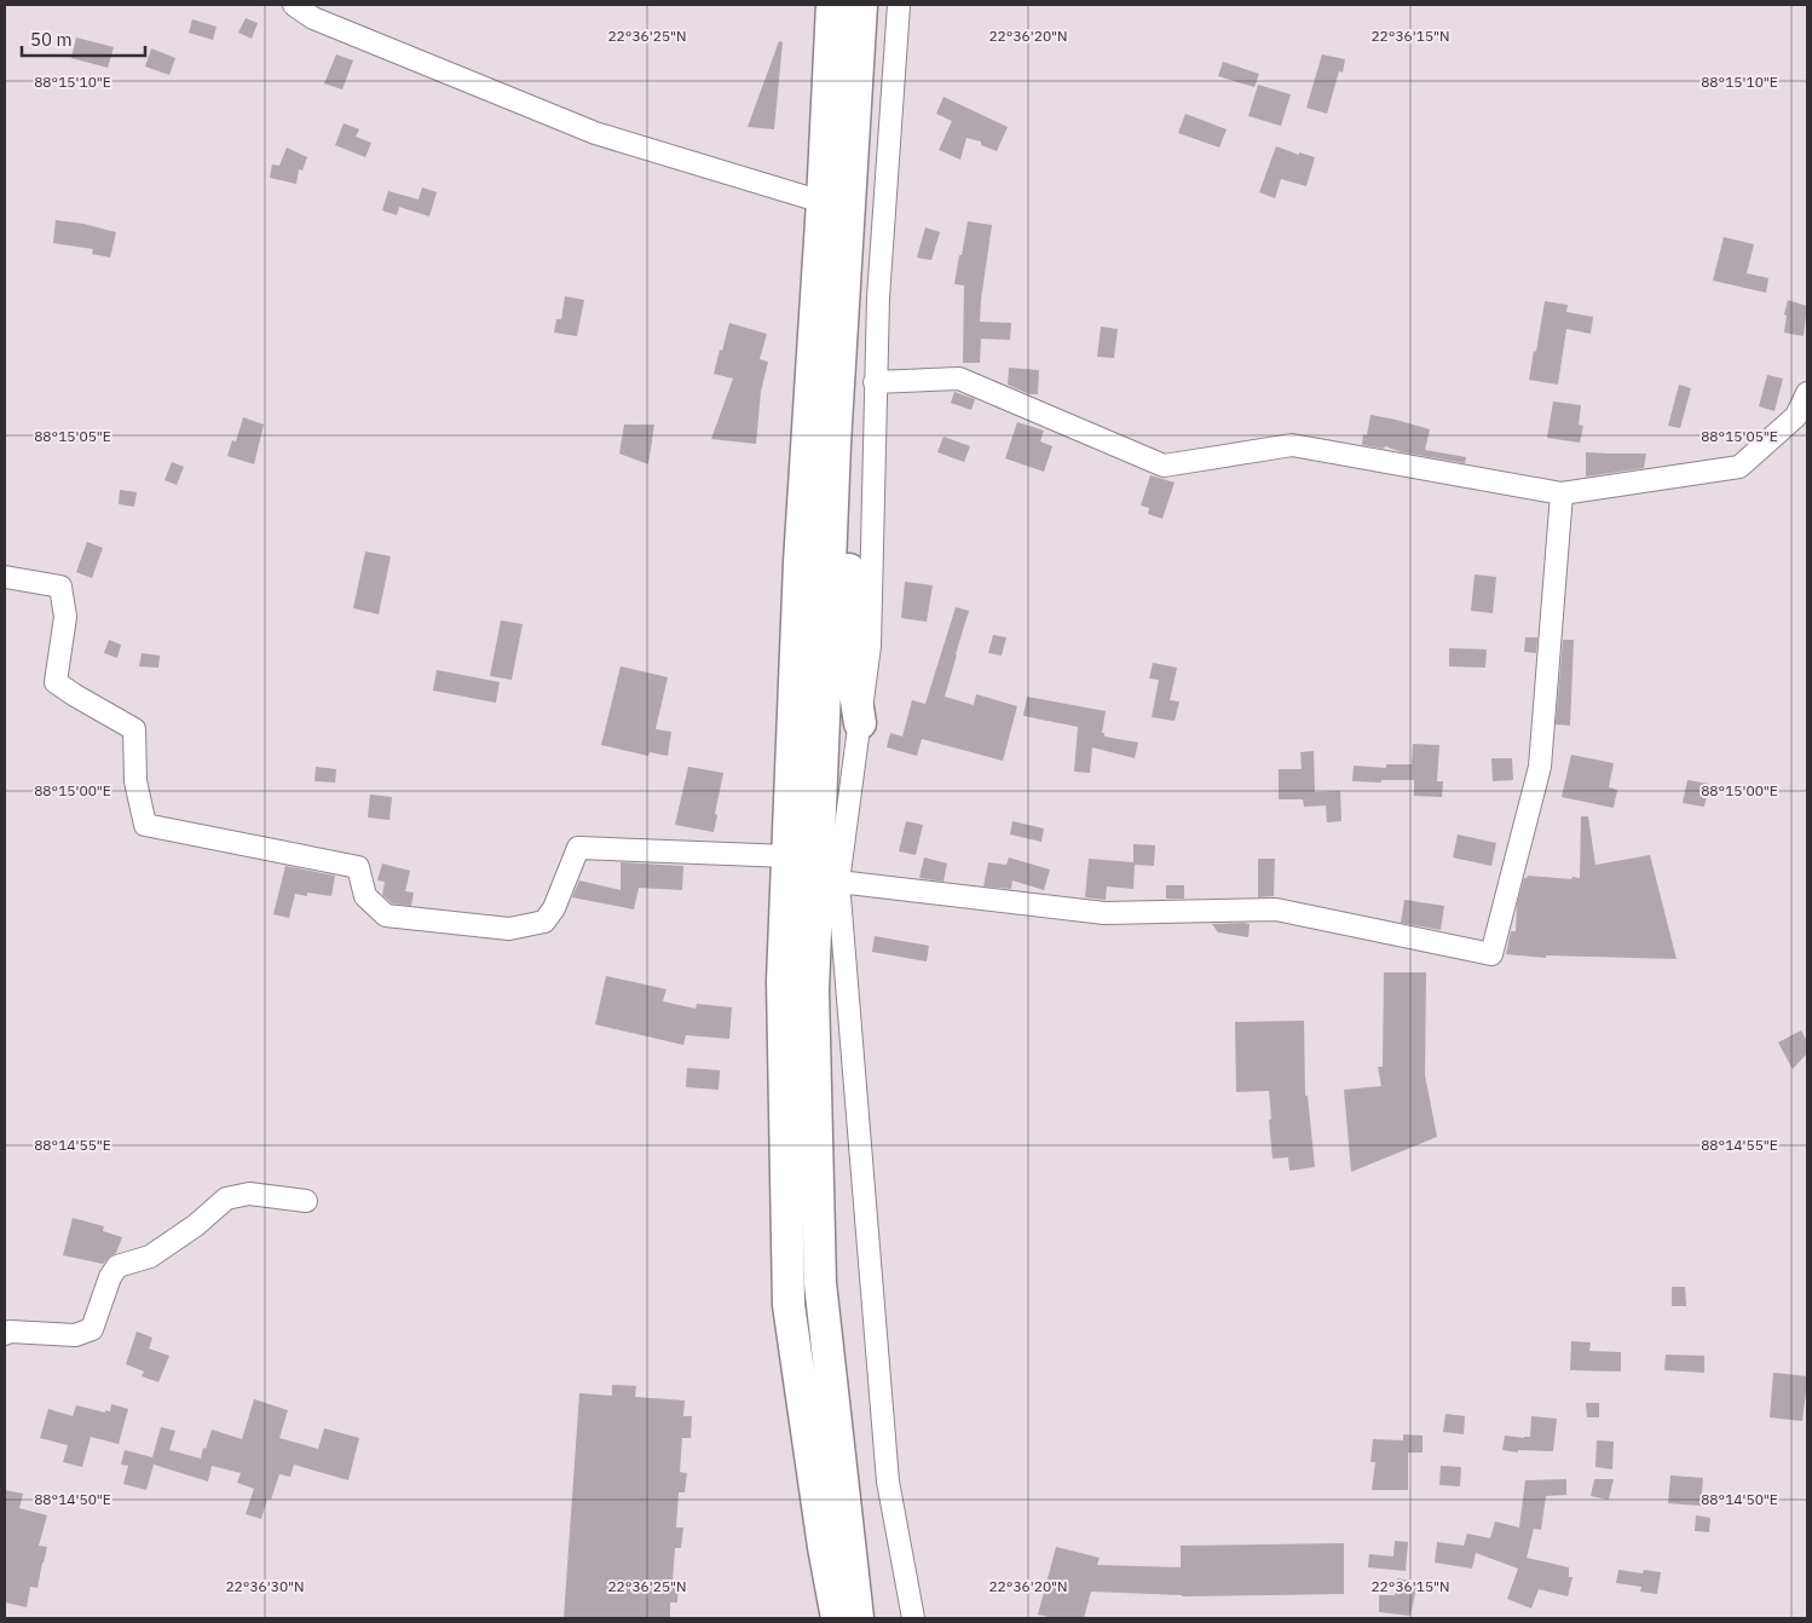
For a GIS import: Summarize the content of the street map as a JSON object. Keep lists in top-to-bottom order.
{
  "scale_bar": "50 m",
  "coordinates": [
    "22°36'25\"N",
    "22°36'20\"N",
    "22°36'15\"N",
    "88°15'10\"E",
    "88°15'05\"E",
    "88°15'00\"E",
    "88°14'55\"E",
    "88°14'50\"E",
    "22°36'30\"N"
  ]
}
